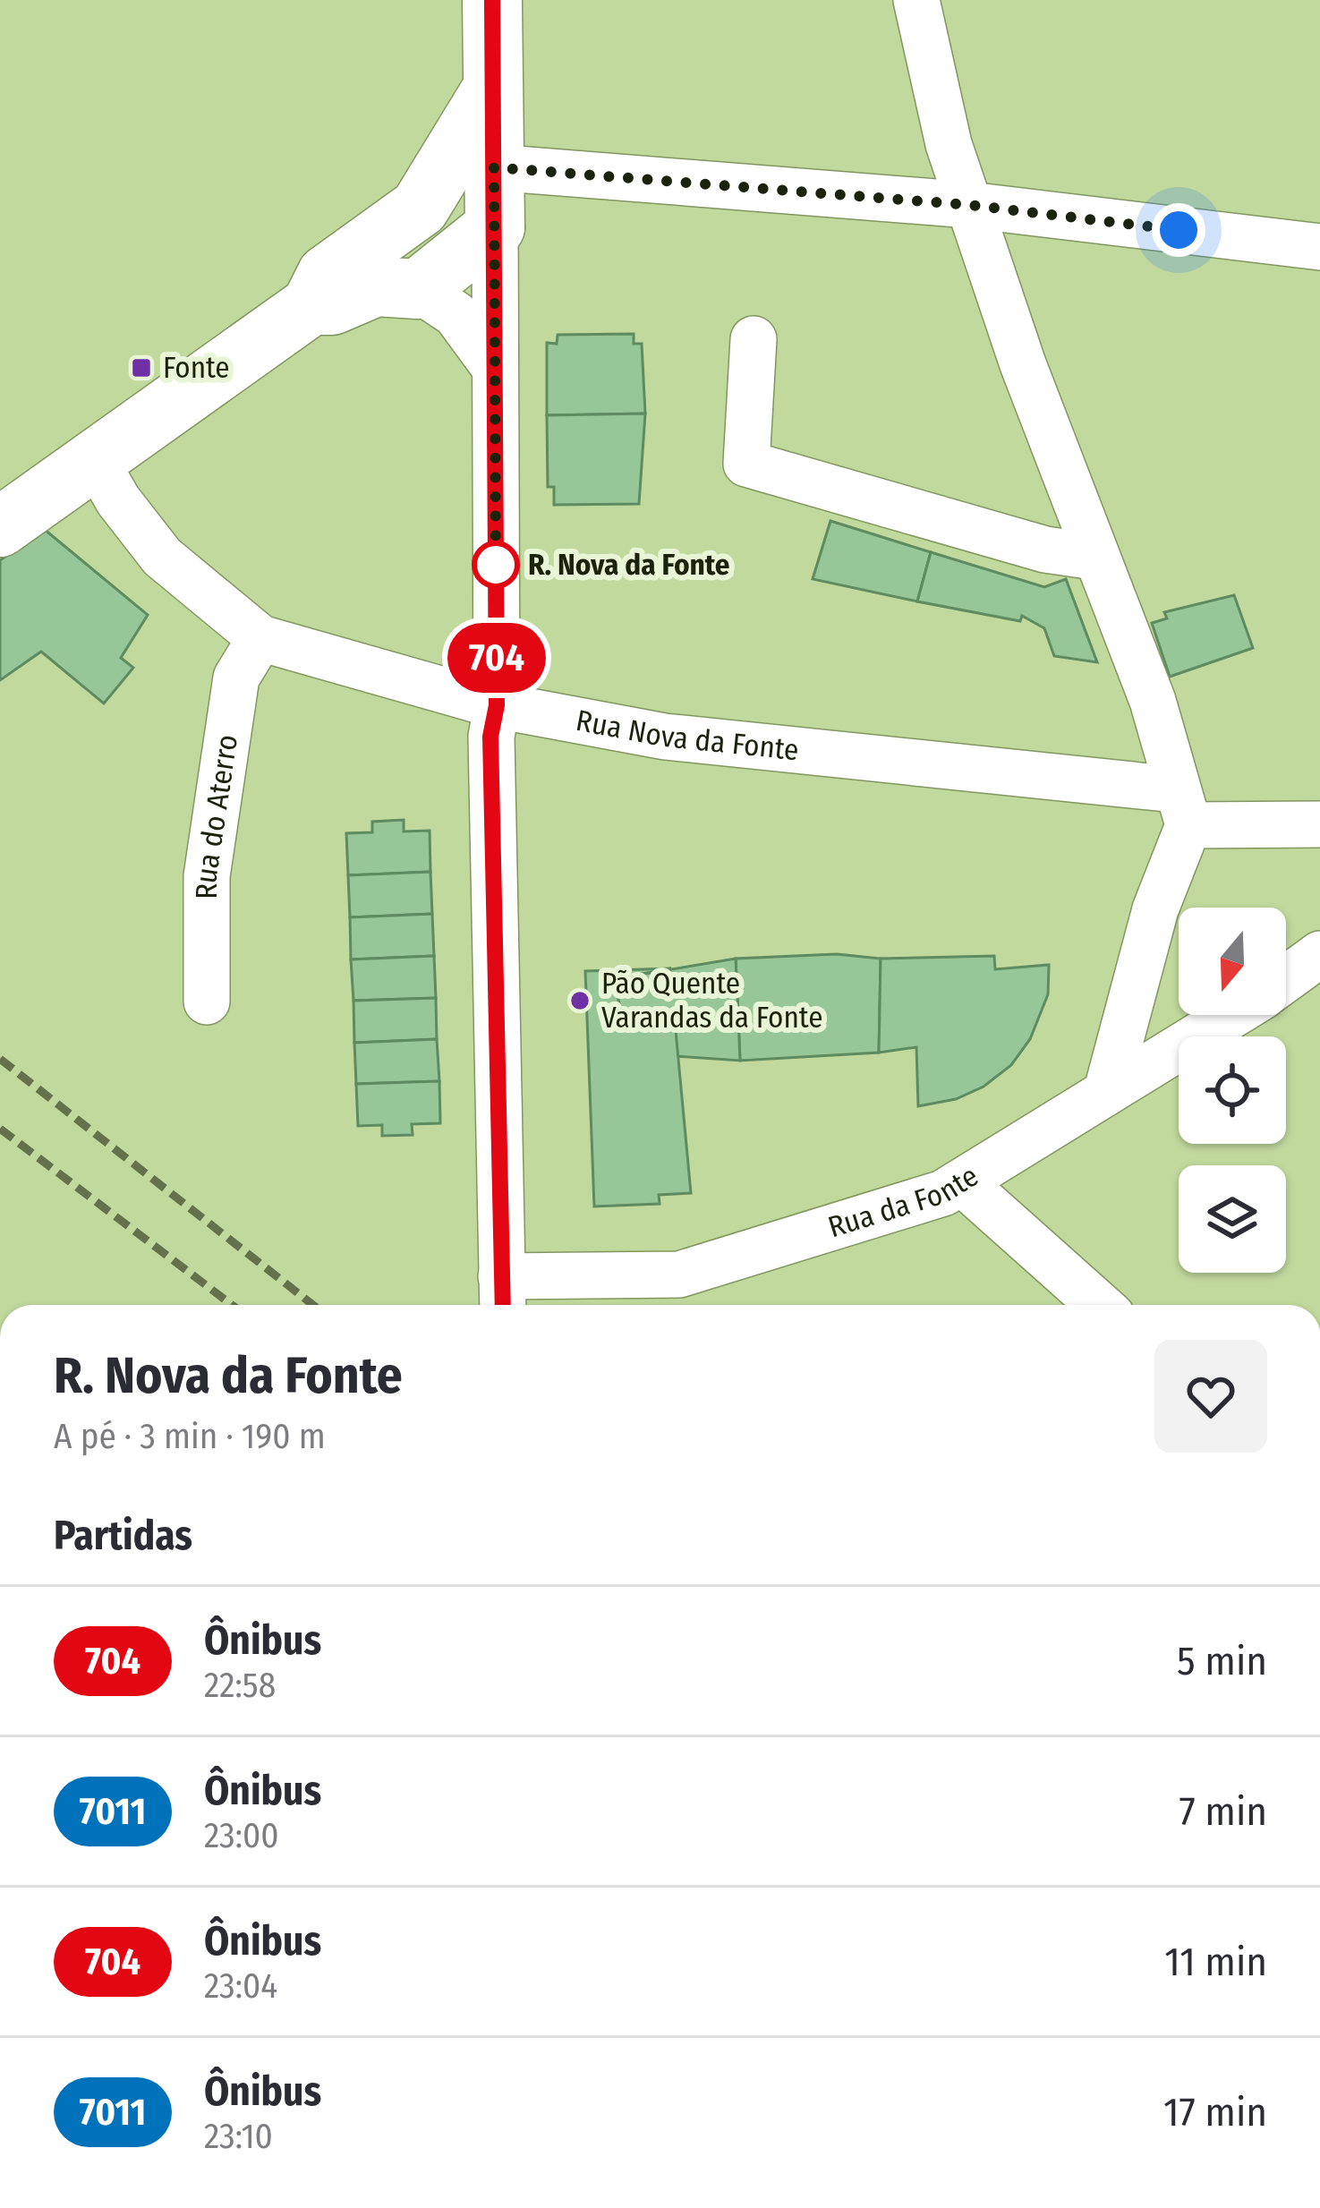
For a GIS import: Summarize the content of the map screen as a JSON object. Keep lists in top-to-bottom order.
{
  "streets": {
    "street": ["Rua Nova da Fonte", "Rua do Aterro", "Rua da Fonte"]
  },
  "crossings": [
    ["Rua Nova da Fonte", "Rua do Aterro"]
  ],
  "places": {
    "transit": ["Fonte"],
    "other": ["R. Nova da Fonte", "Pão Quente Varandas da Fonte"]
  },
  "lines": ["bus line 704"],
  "north": "bottom",
  "page": {
    "on_map": "704",
    "heading": [
      ["R. Nova da Fonte", "A pé · 3 min · 190 m"],
      "Partidas"
    ],
    "list": [
      {
        "mark": "704",
        "name": "Ônibus",
        "note": "22:58",
        "value": "5 min"
      },
      {
        "mark": "7011",
        "name": "Ônibus",
        "note": "23:00",
        "value": "7 min"
      },
      {
        "mark": "704",
        "name": "Ônibus",
        "note": "23:04",
        "value": "11 min"
      },
      {
        "mark": "7011",
        "name": "Ônibus",
        "note": "23:10",
        "value": "17 min"
      }
    ]
  }
}
